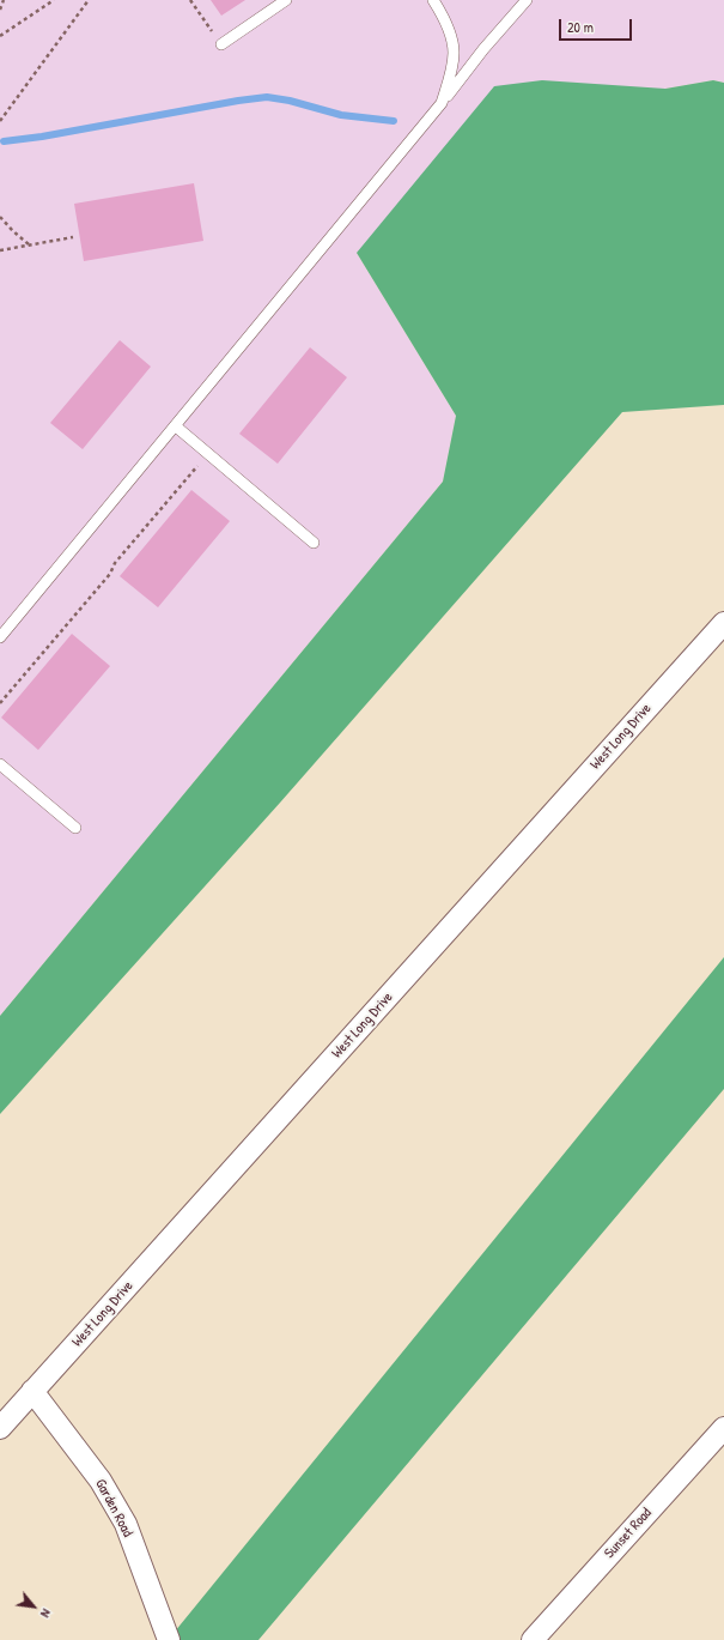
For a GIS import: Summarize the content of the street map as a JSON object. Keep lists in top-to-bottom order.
{
  "streets": {
    "street": ["West Long Drive", "Garden Road", "Sunset Road"]
  },
  "crossings": [
    ["West Long Drive", "Garden Road"]
  ],
  "scale_bar": "20 m",
  "north": "bottom right"
}
